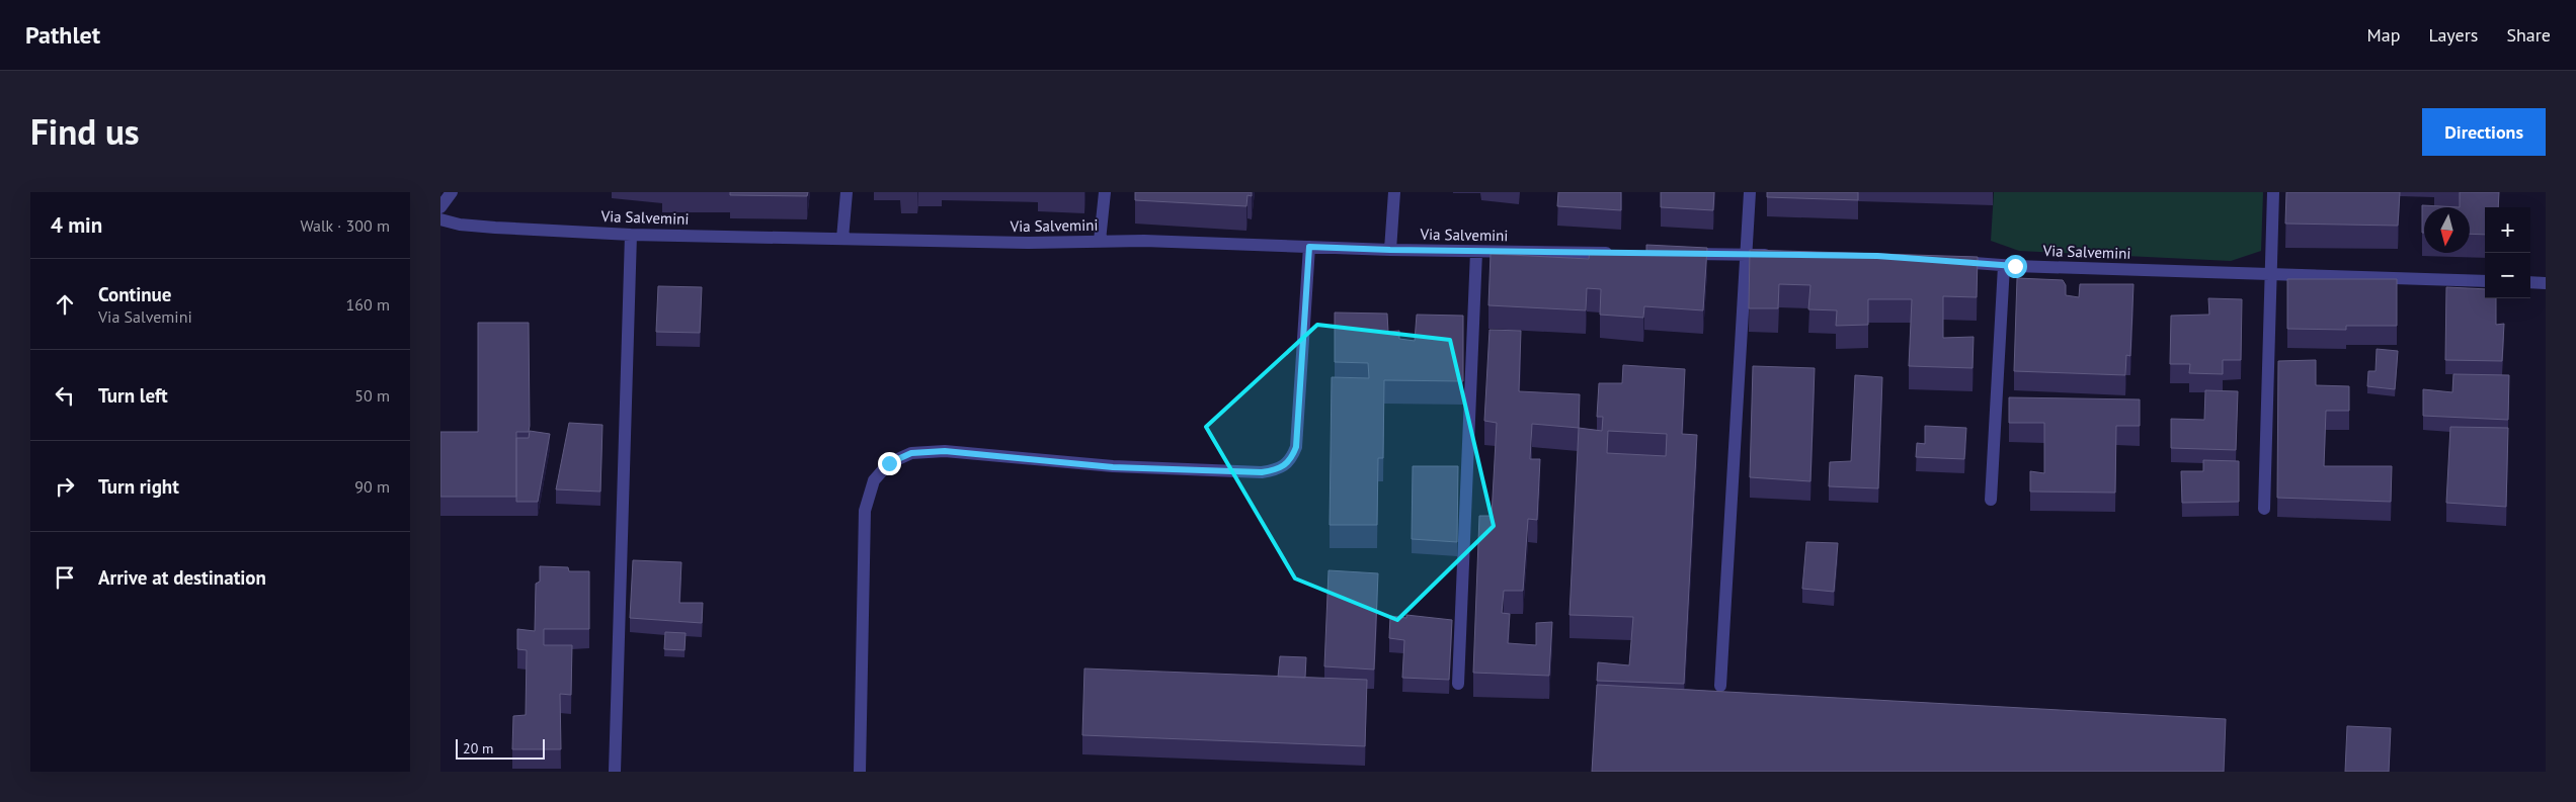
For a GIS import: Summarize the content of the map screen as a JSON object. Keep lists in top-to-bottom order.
{
  "streets": {
    "street": ["Via Salvemini"]
  },
  "scale_bar": "20 m",
  "north": "bottom",
  "page": {
    "header": "Pathlet",
    "nav": ["Map", "Layers", "Share"],
    "title": "Find us",
    "buttons": "Directions",
    "heading": ["4 min", "Walk · 300 m"],
    "map_buttons": ["+", "−"],
    "list": [
      ["Continue", "Via Salvemini", "160 m"],
      ["Turn left", "50 m"],
      ["Turn right", "90 m"],
      "Arrive at destination"
    ],
    "scale": "20 m"
  }
}
